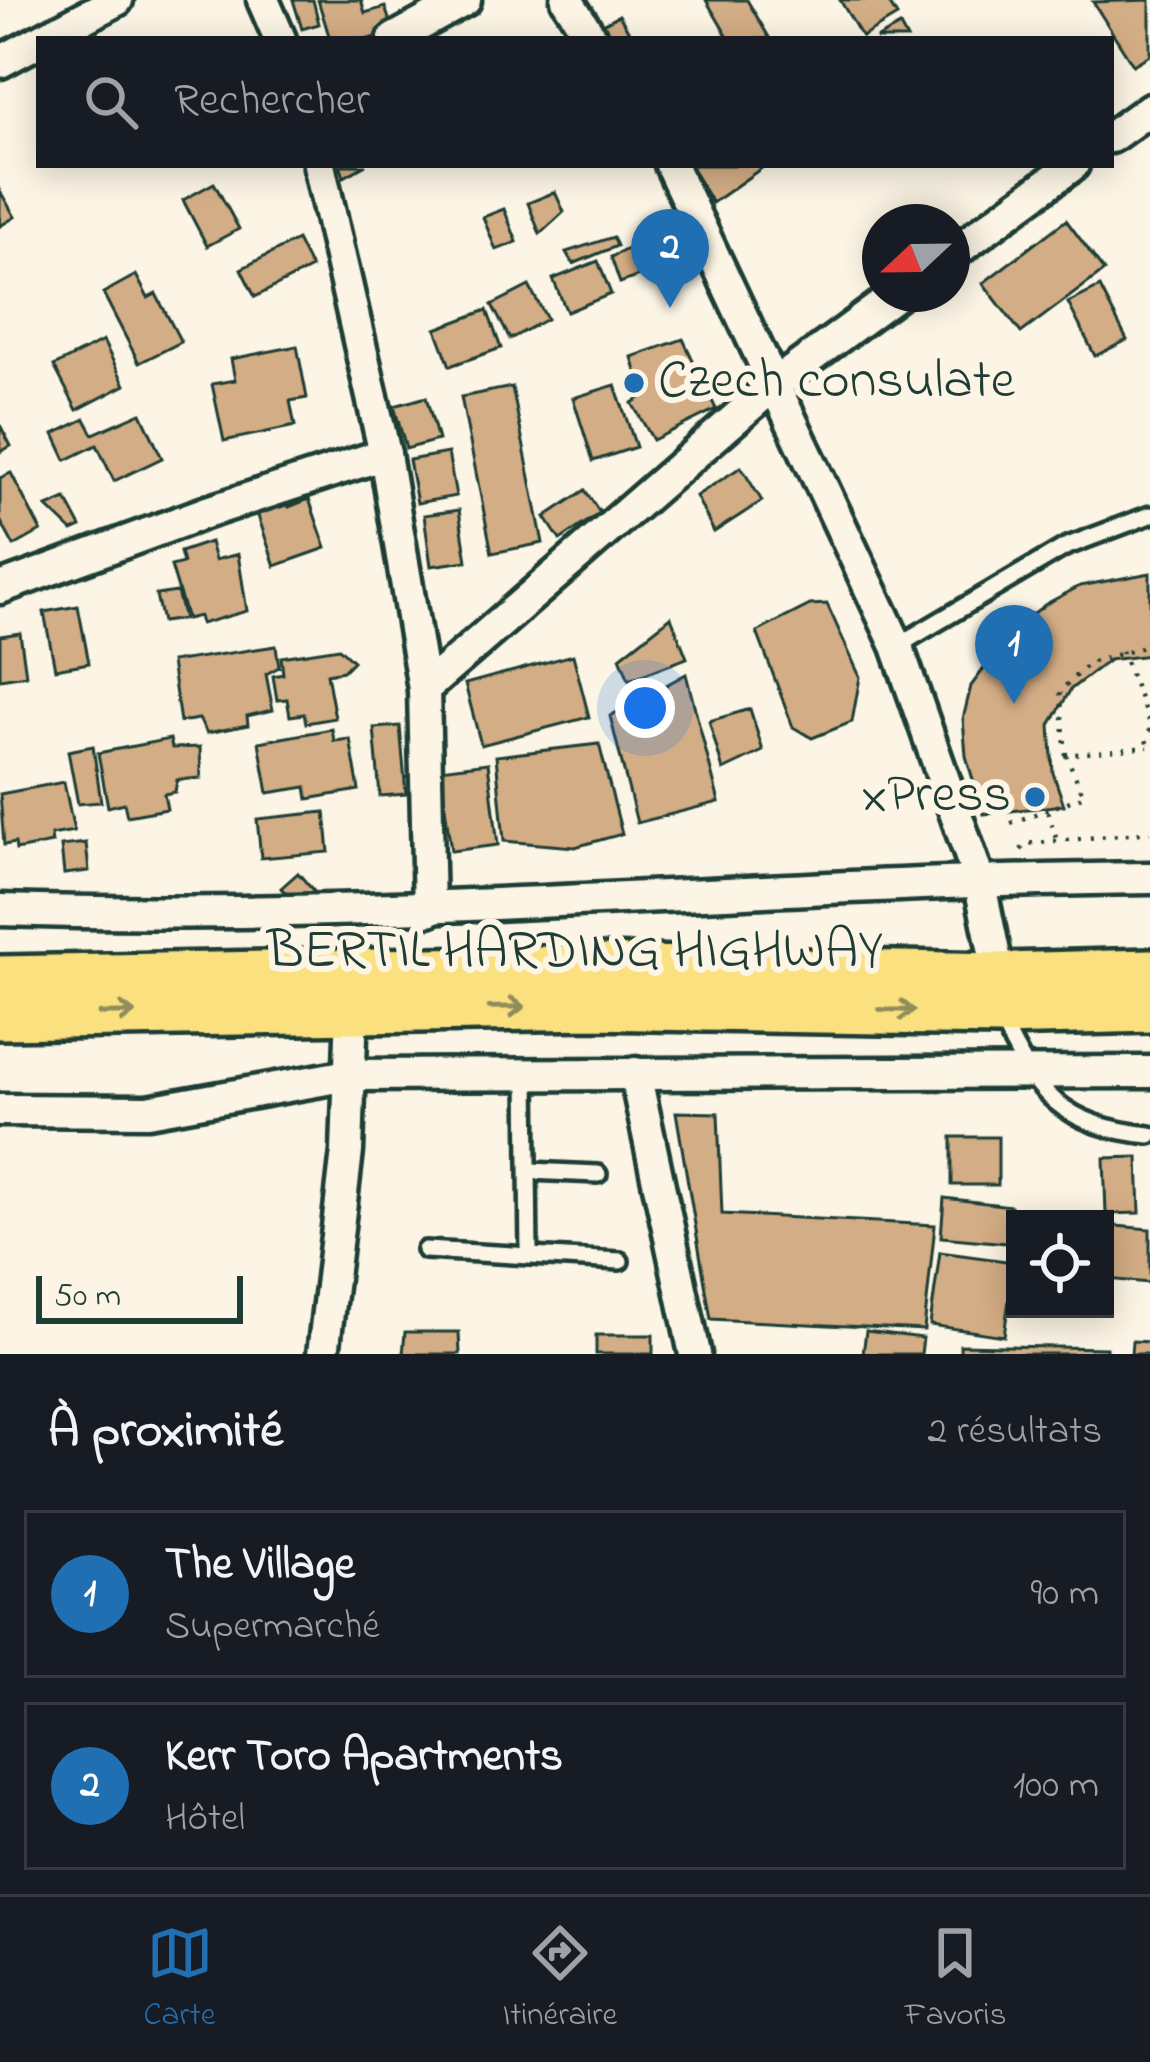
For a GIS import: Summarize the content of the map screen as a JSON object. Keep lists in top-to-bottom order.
{
  "streets": {
    "main road": ["BERTIL HARDING HIGHWAY"]
  },
  "places": ["Czech consulate", "xPress"],
  "scale_bar": "50 m",
  "north": "left",
  "page": {
    "search": "Rechercher",
    "pins": ["2", "1"],
    "scale": "50 m",
    "heading": ["À proximité", "2 résultats"],
    "list": [
      {
        "mark": "1",
        "name": "The Village",
        "note": "Supermarché",
        "value": "90 m"
      },
      {
        "mark": "2",
        "name": "Kerr Toro Apartments",
        "note": "Hôtel",
        "value": "100 m"
      }
    ],
    "nav": ["Carte", "Itinéraire", "Favoris"]
  }
}
